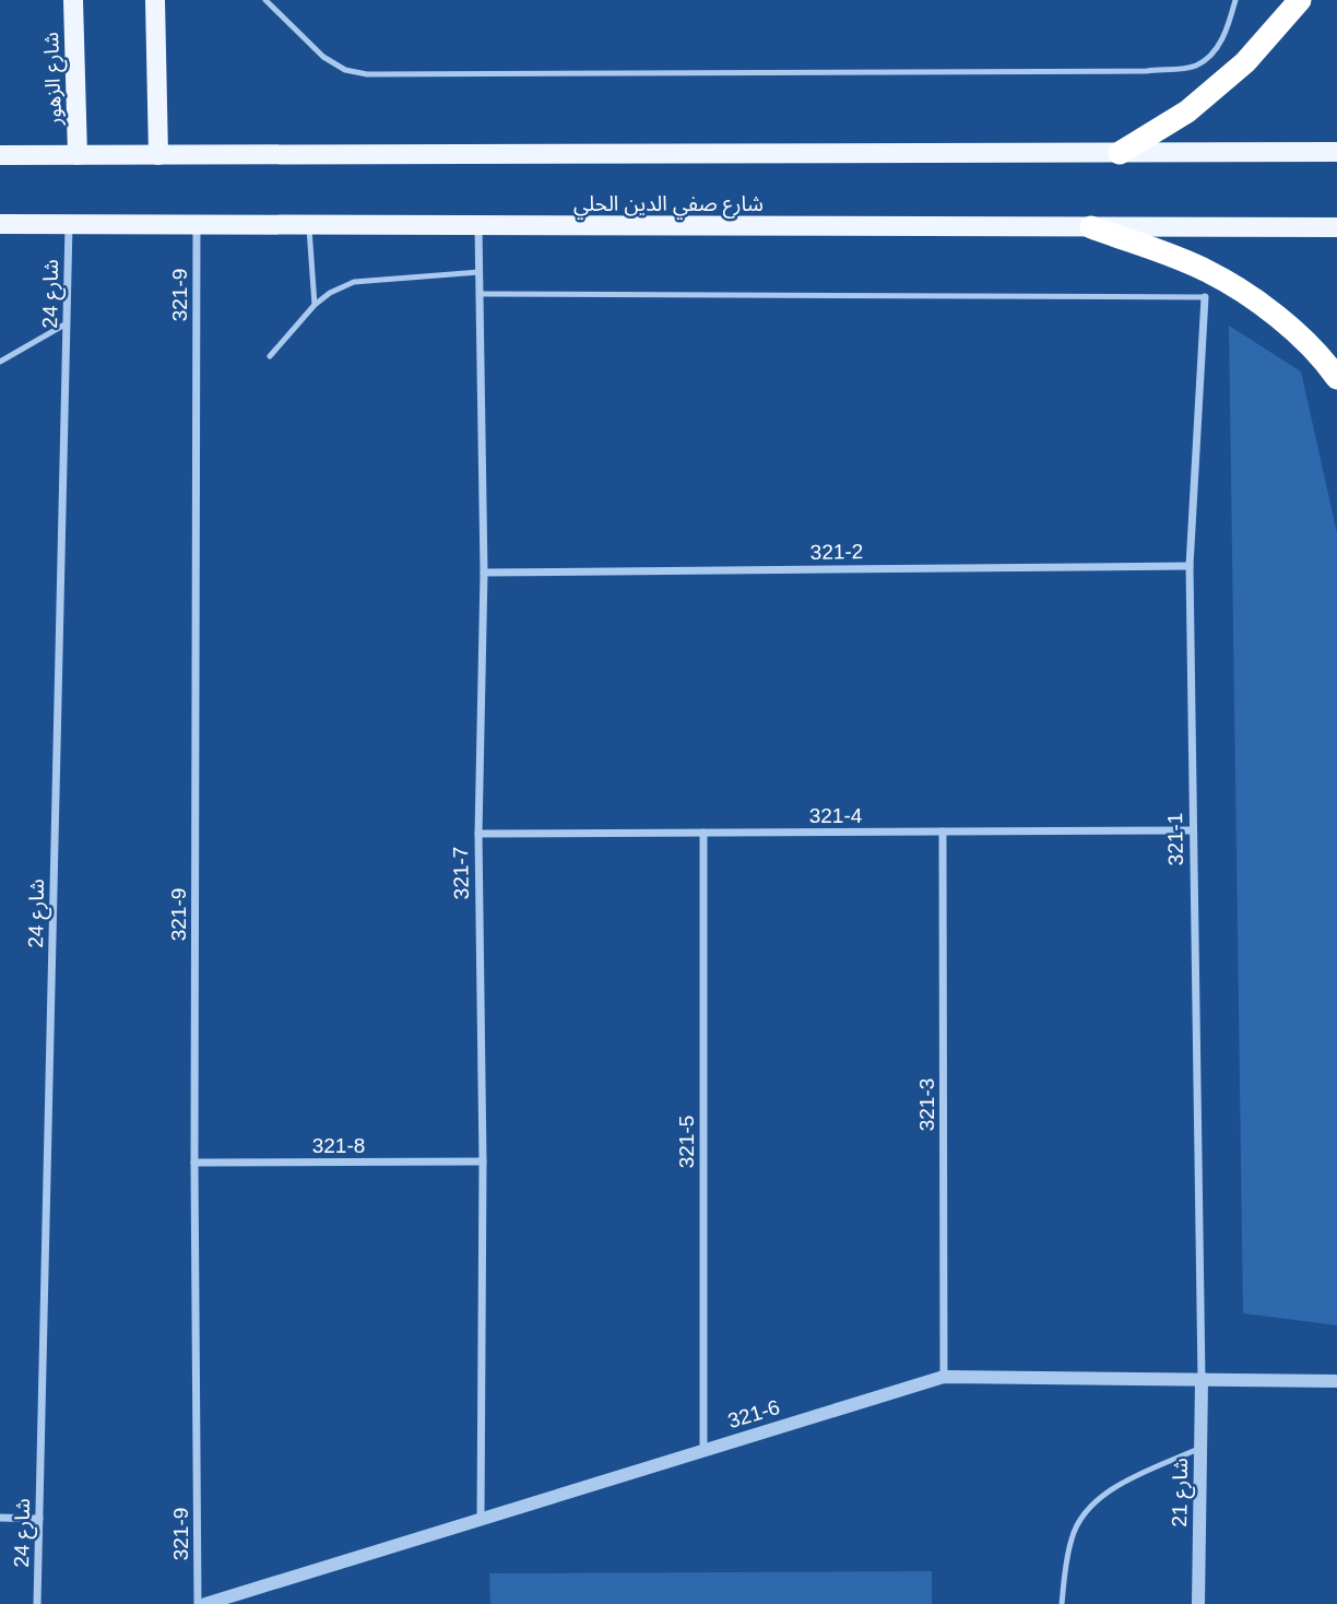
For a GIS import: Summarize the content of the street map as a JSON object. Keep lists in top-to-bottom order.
{
  "streets": {
    "main road": ["شارع الزهور", "شارع صفي الدين الحلي"],
    "street": [
      "شارع 24",
      "321-9",
      "321-2",
      "321-4",
      "321-1",
      "321-7",
      "321-3",
      "321-5",
      "321-8",
      "321-6",
      "شارع 21"
    ]
  },
  "crossings": [
    ["شارع صفي الدين الحلي", "شارع 24"],
    ["شارع صفي الدين الحلي", "321-9"],
    ["شارع صفي الدين الحلي", "321-7"],
    ["321-9", "321-8"],
    ["321-2", "321-1"],
    ["321-2", "321-7"],
    ["321-4", "321-1"],
    ["321-4", "321-7"],
    ["321-4", "321-3"],
    ["321-4", "321-5"],
    ["321-1", "321-6"],
    ["321-1", "شارع 21"],
    ["321-7", "321-8"],
    ["321-7", "321-6"],
    ["321-3", "321-6"],
    ["321-5", "321-6"],
    ["321-6", "شارع 21"]
  ]
}
